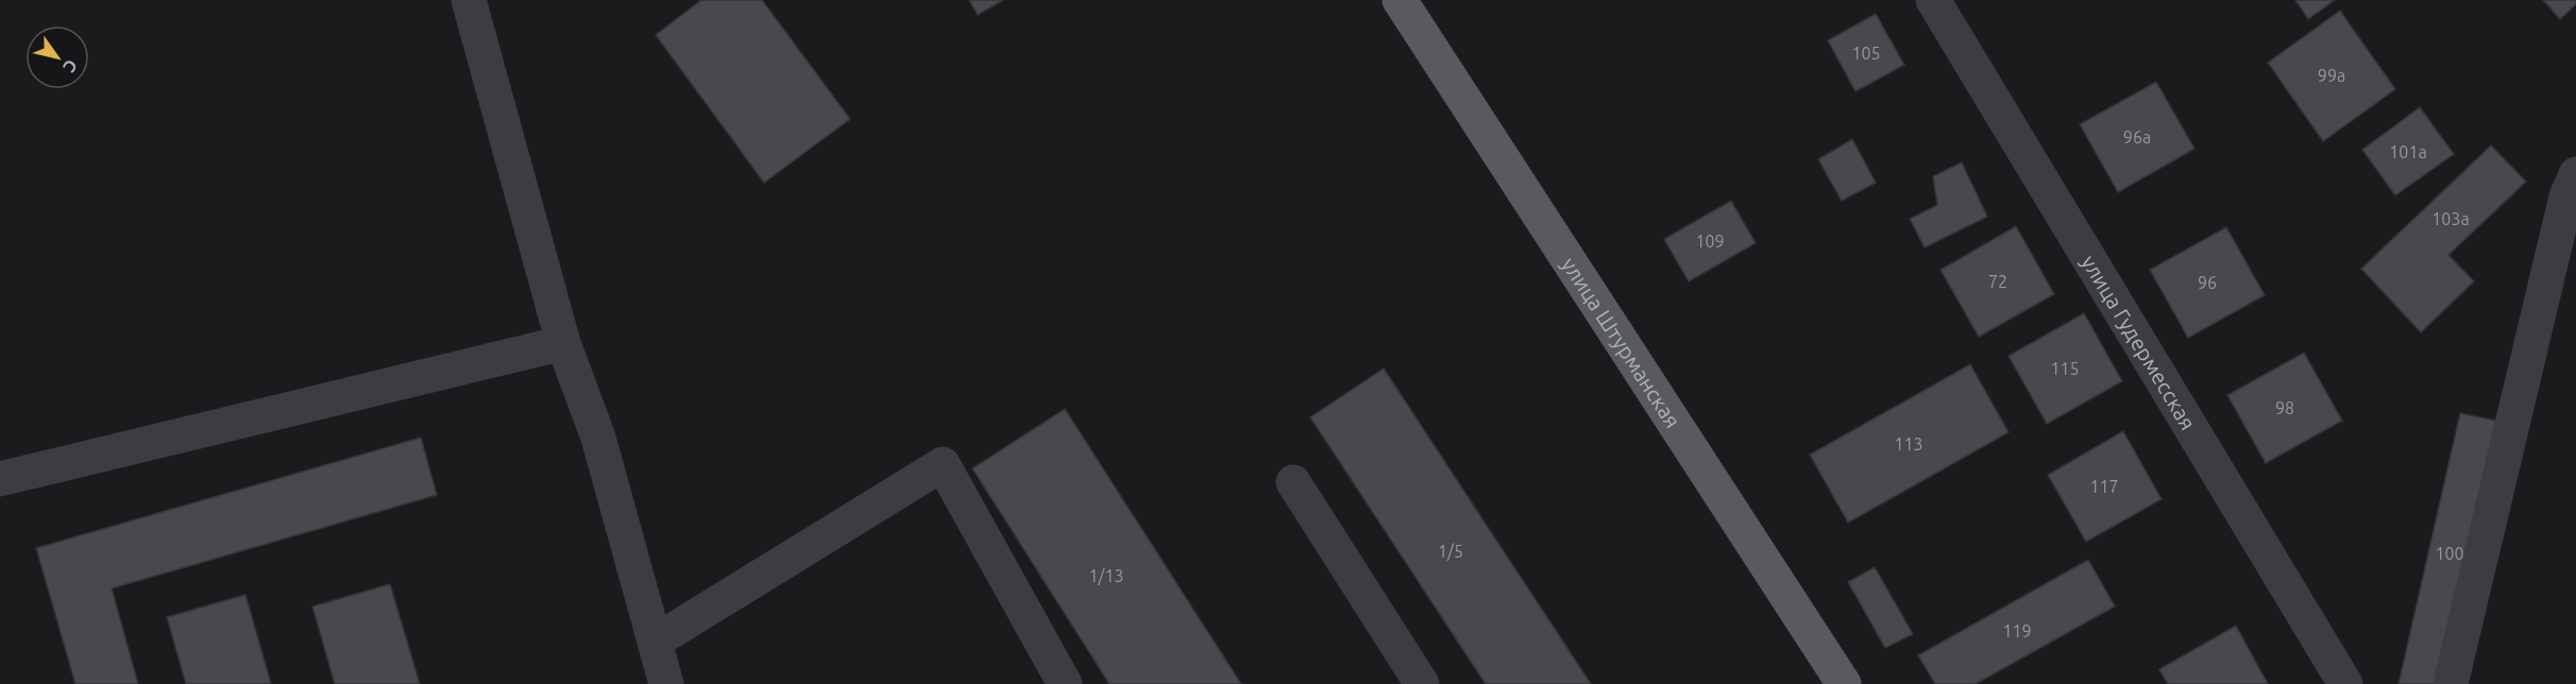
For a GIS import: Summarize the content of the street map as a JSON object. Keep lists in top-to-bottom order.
{
  "streets": {
    "main road": ["улица Штурманская"],
    "street": ["улица Гудермесская"]
  },
  "house_numbers": [
    "105",
    "99а",
    "96а",
    "101а",
    "103а",
    "109",
    "72",
    "96",
    "115",
    "98",
    "113",
    "117",
    "1/5",
    "100",
    "1/13",
    "119"
  ],
  "north": "bottom right"
}
